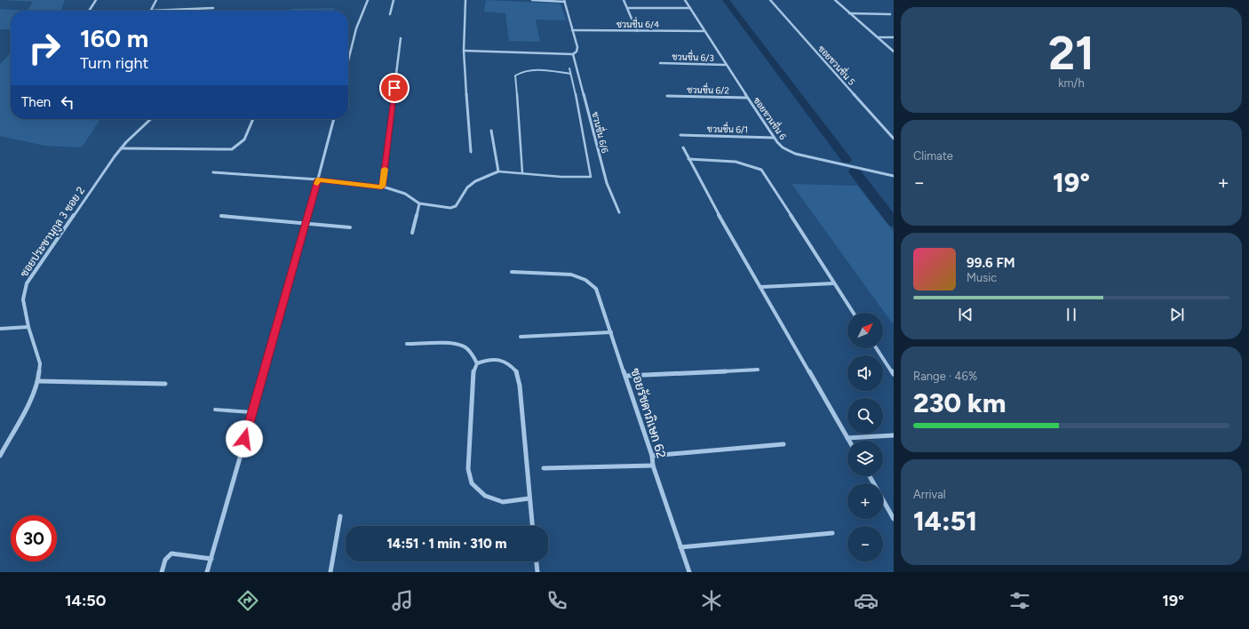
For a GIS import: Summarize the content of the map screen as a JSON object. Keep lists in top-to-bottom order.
{
  "streets": {
    "street": [
      "ชวนชื่น 6/4",
      "ชวนชื่น 6/3",
      "ซอยชวนชื่น 5",
      "ชวนชื่น 6/2",
      "ซอยชวนชื่น 6",
      "ชวนชื่น 6/1",
      "ชวนชื่น 6/6",
      "ซอยประชานุกูล 3 ซอย 2",
      "ซอยรัชดาภิเษก 62"
    ]
  },
  "crossings": [
    ["ชวนชื่น 6/4", "ซอยชวนชื่น 6"],
    ["ชวนชื่น 6/3", "ซอยชวนชื่น 6"],
    ["ชวนชื่น 6/2", "ซอยชวนชื่น 6"],
    ["ซอยชวนชื่น 6", "ชวนชื่น 6/1"]
  ],
  "north": "top right",
  "page": {
    "tile": [
      ["21", "km/h"],
      "Climate",
      ["Range · 46%", "230 km"],
      ["Arrival", "14:51"]
    ],
    "turn": ["160 m", "Turn right"],
    "then": "Then",
    "heat": ["−", "19°", "+"],
    "song": ["99.6 FM", "Music"],
    "map_buttons": ["+", "−"],
    "limit": "30",
    "trip": "14:51 · 1 min · 310 m",
    "tabs": ["14:50", "19°"]
  }
}
